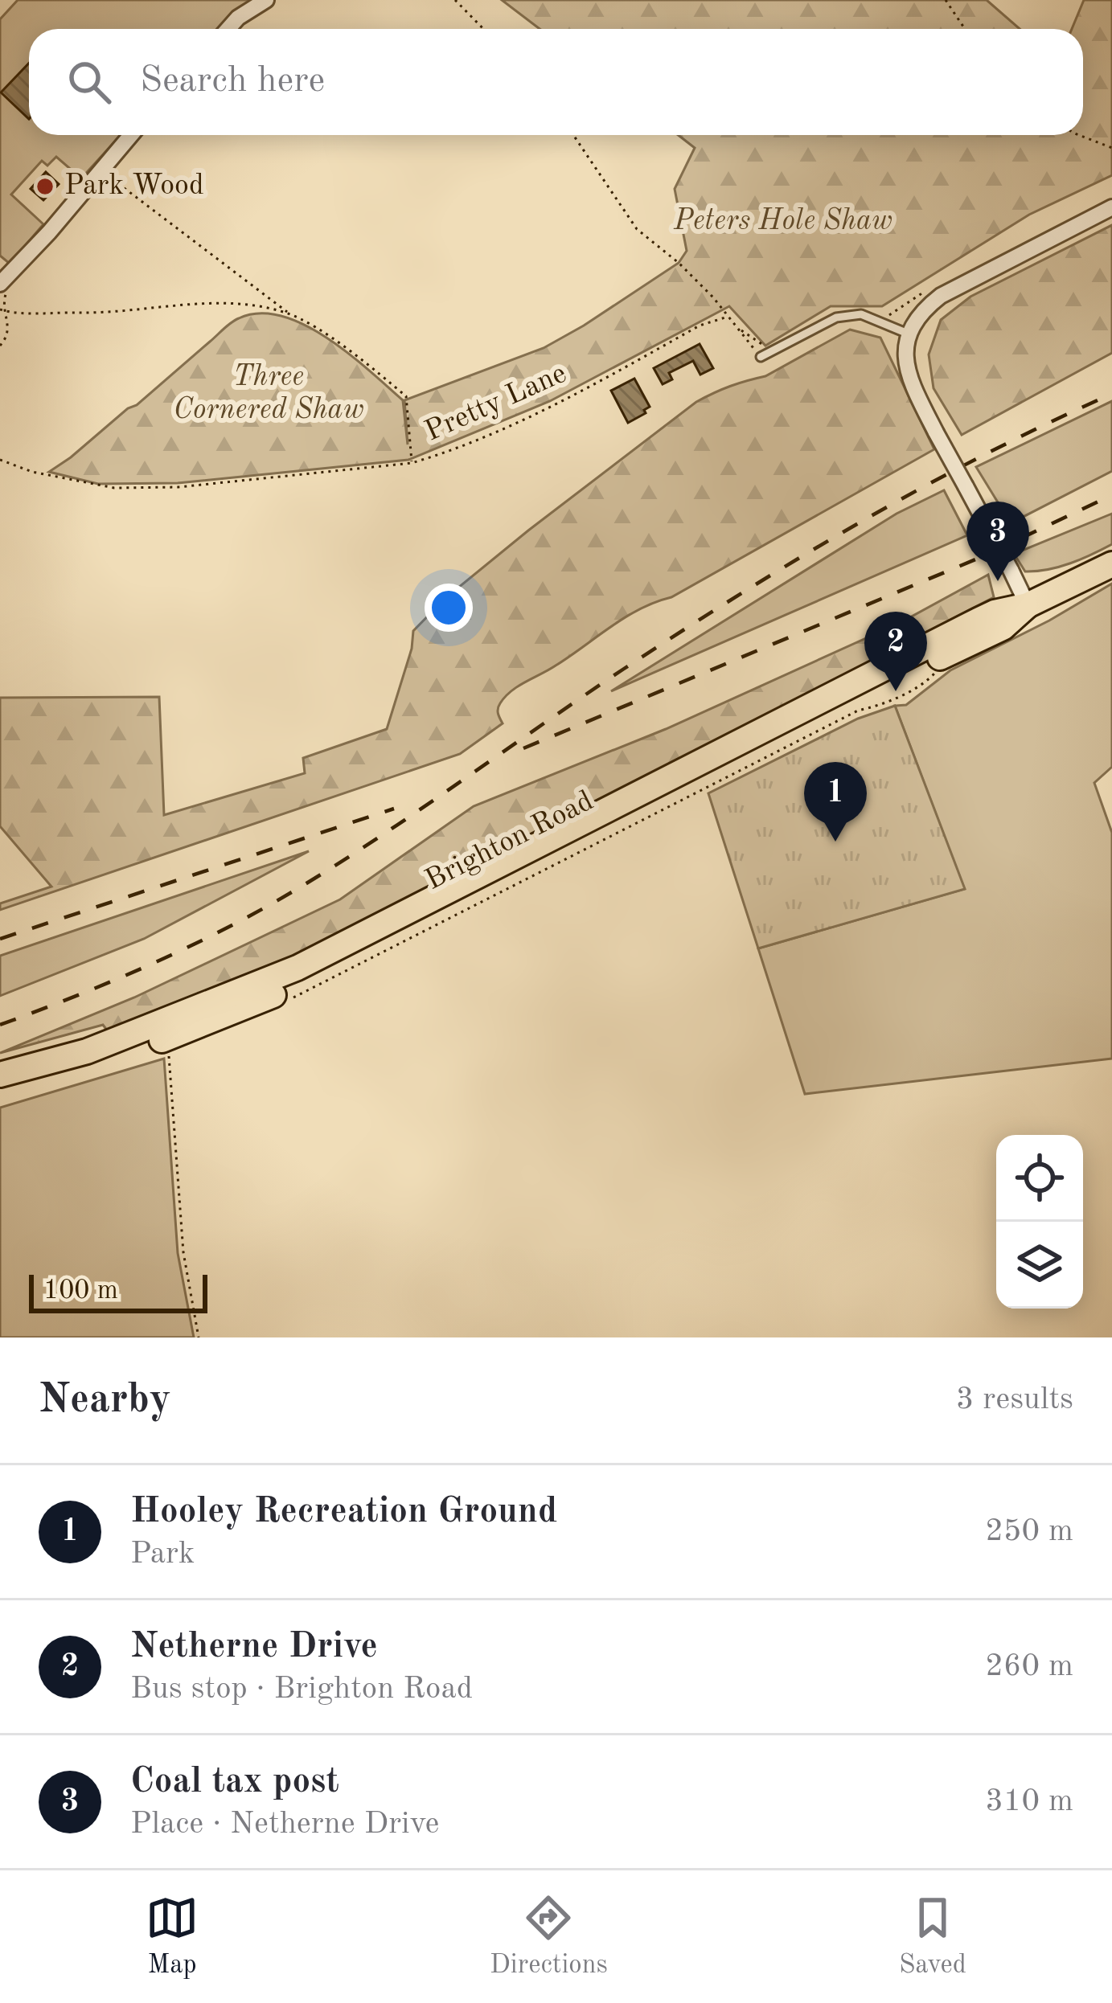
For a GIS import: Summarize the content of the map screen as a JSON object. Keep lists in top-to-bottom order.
{
  "streets": {
    "highway": ["Brighton Road"],
    "path": ["Pretty Lane"]
  },
  "parks": ["Peters Hole Shaw", "Three Cornered Shaw"],
  "places": ["Park Wood"],
  "scale_bar": "100 m",
  "page": {
    "search": "Search here",
    "pins": ["3", "2", "1"],
    "scale": "100 m",
    "heading": ["Nearby", "3 results"],
    "list": [
      {
        "mark": "1",
        "name": "Hooley Recreation Ground",
        "note": "Park",
        "value": "250 m"
      },
      {
        "mark": "2",
        "name": "Netherne Drive",
        "note": "Bus stop · Brighton Road",
        "value": "260 m"
      },
      {
        "mark": "3",
        "name": "Coal tax post",
        "note": "Place · Netherne Drive",
        "value": "310 m"
      }
    ],
    "nav": ["Map", "Directions", "Saved"]
  }
}
